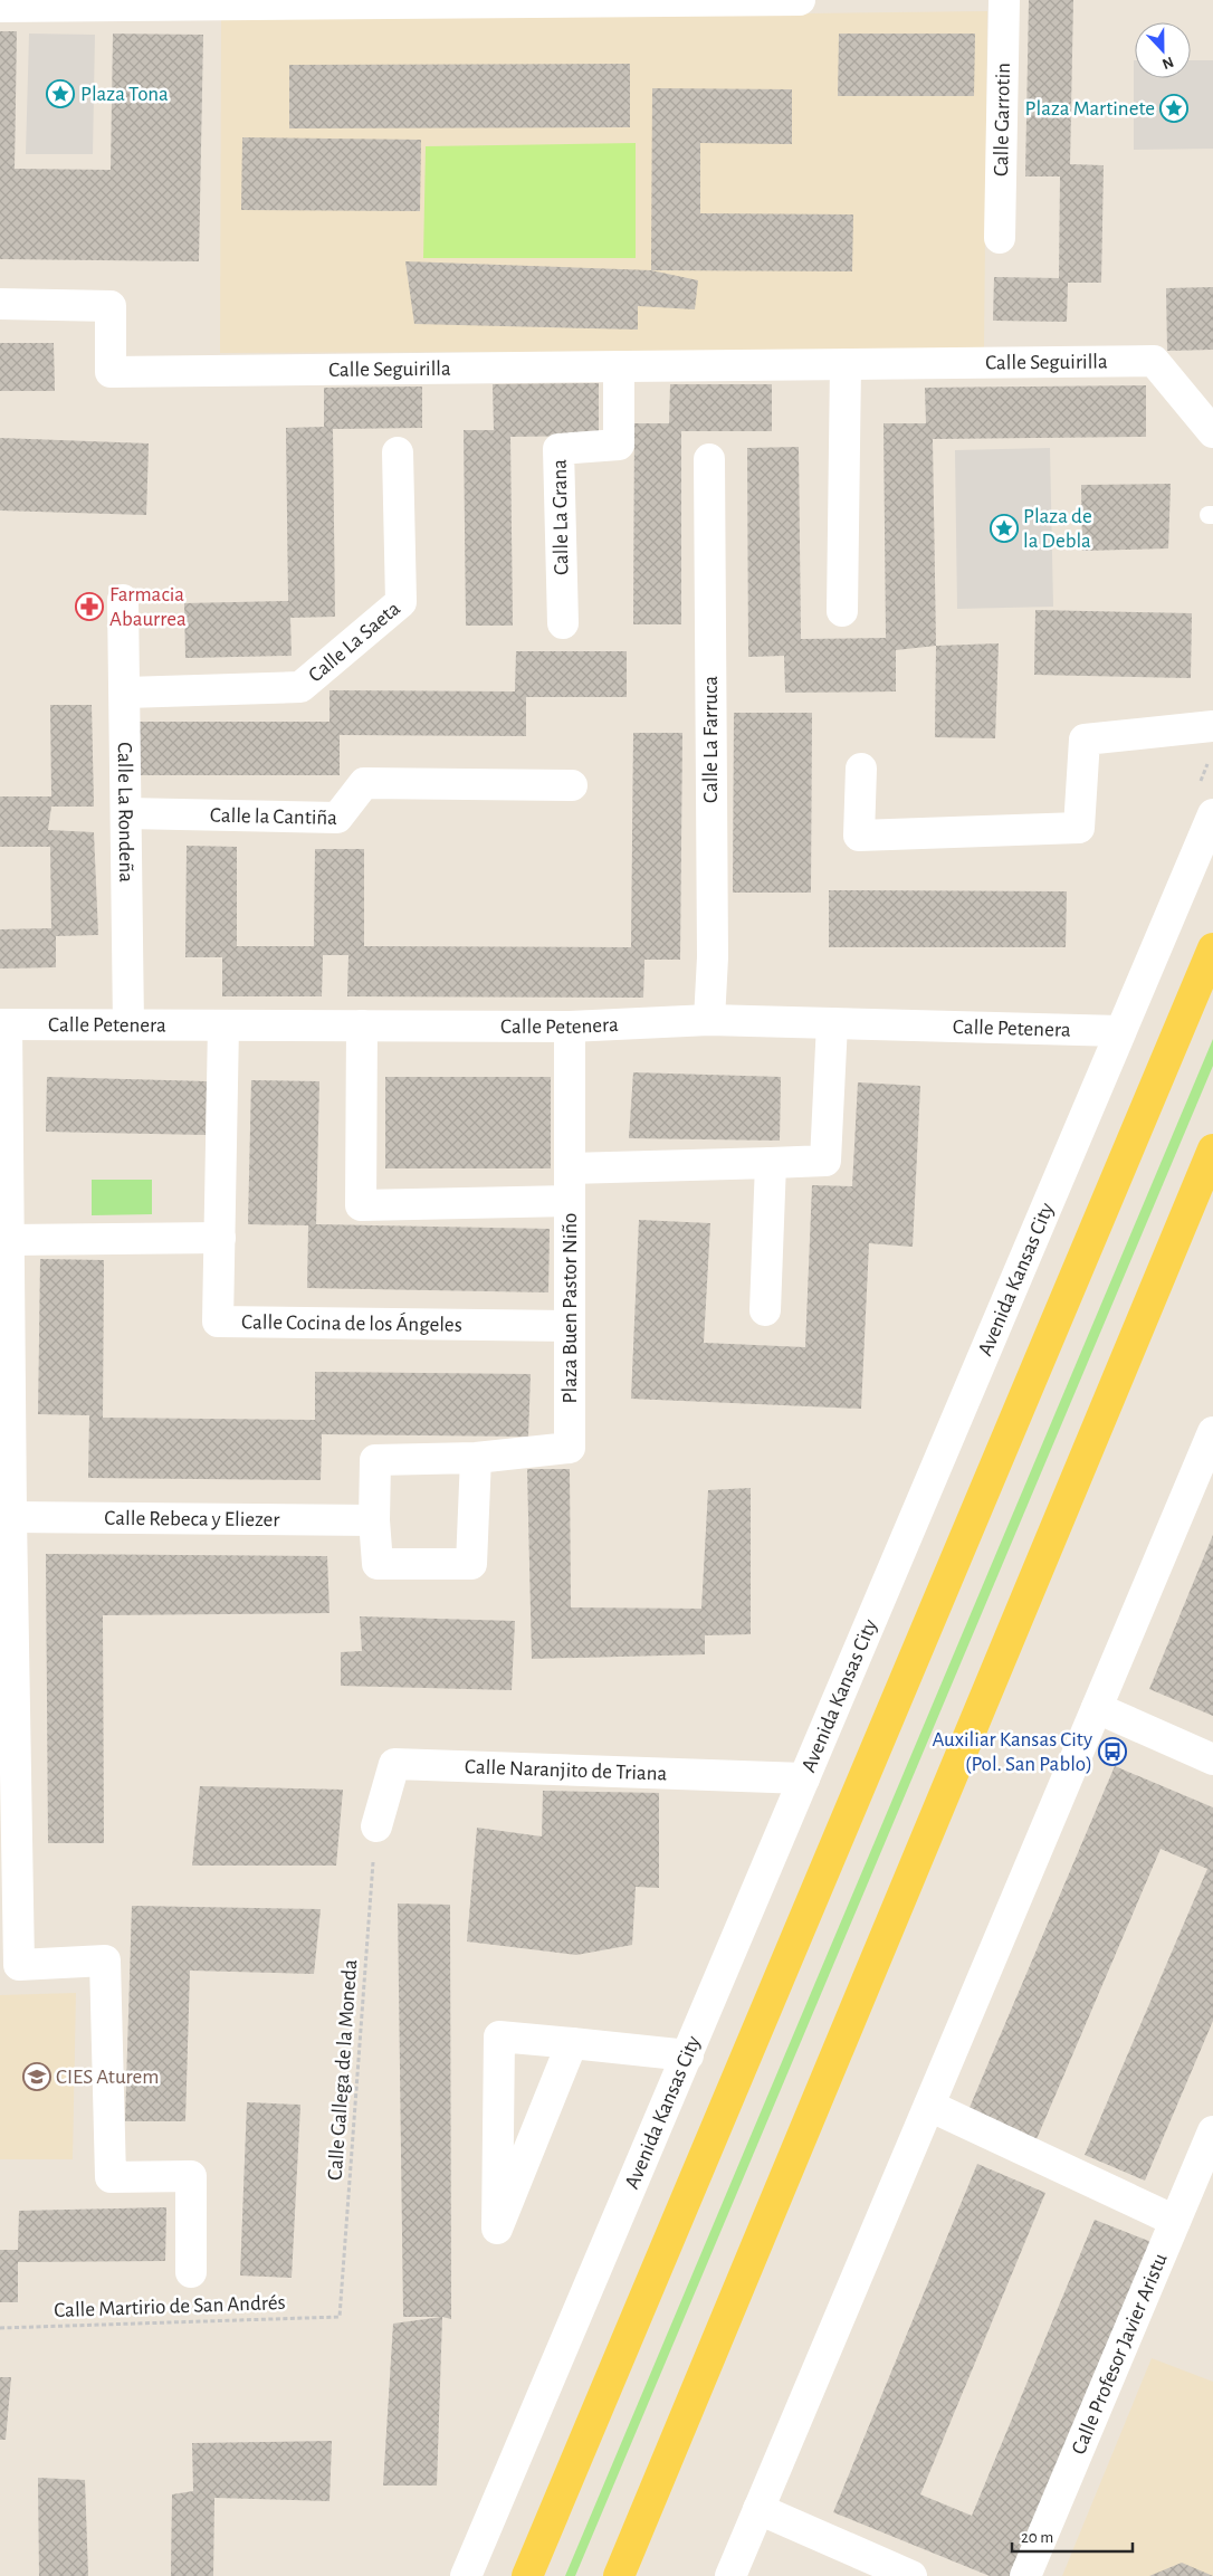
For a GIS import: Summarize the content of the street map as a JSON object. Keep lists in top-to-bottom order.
{
  "streets": {
    "street": [
      "Calle Garrotin",
      "Calle Seguirilla",
      "Calle La Grana",
      "Calle La Saeta",
      "Calle La Farruca",
      "Calle La Rondeña",
      "Calle la Cantiña",
      "Calle Petenera",
      "Avenida Kansas City",
      "Plaza Buen Pastor Niño",
      "Calle Cocina de los Ángeles",
      "Calle Rebeca y Eliezer",
      "Calle Naranjito de Triana",
      "Calle Profesor Javier Aristu"
    ],
    "path": ["Calle Gallega de la Moneda", "Calle Martirio de San Andrés"]
  },
  "crossings": [
    ["Calle Seguirilla", "Calle La Grana"],
    ["Calle La Saeta", "Calle La Rondeña"],
    ["Calle La Farruca", "Calle Petenera"],
    ["Calle La Rondeña", "Calle la Cantiña"],
    ["Calle La Rondeña", "Calle Petenera"],
    ["Calle Petenera", "Avenida Kansas City"],
    ["Calle Petenera", "Plaza Buen Pastor Niño"],
    ["Calle Petenera", "Calle Cocina de los Ángeles"],
    ["Avenida Kansas City", "Calle Naranjito de Triana"],
    ["Plaza Buen Pastor Niño", "Calle Cocina de los Ángeles"],
    ["Calle Naranjito de Triana", "Calle Gallega de la Moneda"],
    ["Calle Gallega de la Moneda", "Calle Martirio de San Andrés"]
  ],
  "places": {
    "place": ["Plaza Tona", "Plaza Martinete", "Plaza de la Debla"],
    "pharmacy": ["Farmacia Abaurrea"],
    "bus stop": ["Auxiliar Kansas City (Pol. San Pablo)"],
    "school or university": ["CIES Aturem"]
  },
  "scale_bar": "20 m",
  "north": "bottom"
}
